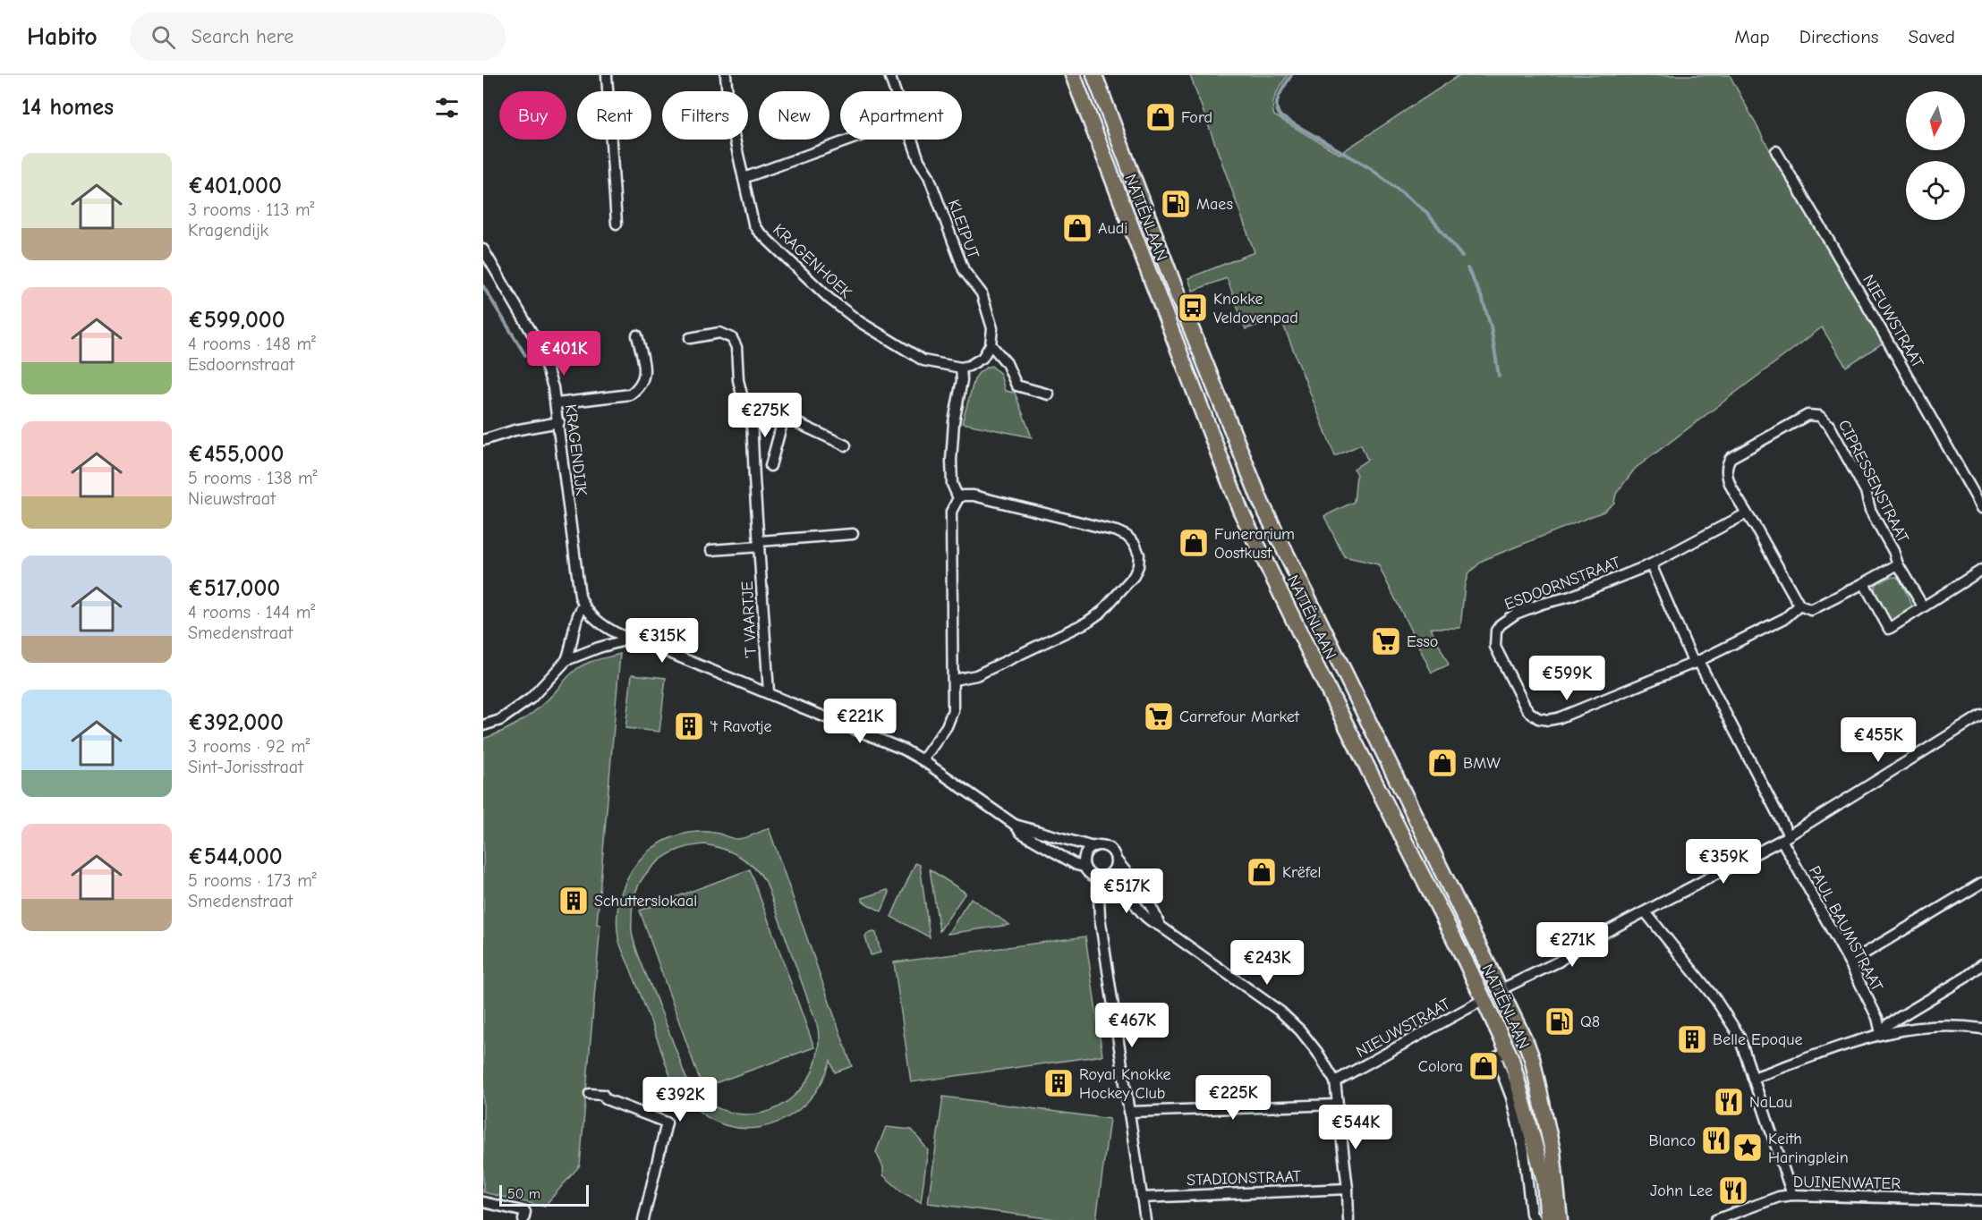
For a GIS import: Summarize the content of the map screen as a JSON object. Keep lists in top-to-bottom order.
{
  "streets": {
    "main road": ["NATIËNLAAN"],
    "street": [
      "KLEIPUT",
      "KRAGENHOEK",
      "NIEUWSTRAAT",
      "KRAGENDIJK",
      "CIPRESSENSTRAAT",
      "ESDOORNSTRAAT",
      "'T VAARTJE",
      "PAUL BAUMSTRAAT",
      "STADIONSTRAAT",
      "DUINENWATER"
    ]
  },
  "crossings": [
    ["NATIËNLAAN", "NIEUWSTRAAT"],
    ["CIPRESSENSTRAAT", "ESDOORNSTRAAT"]
  ],
  "places": {
    "shop": [
      "Ford",
      "Audi",
      "Funerarium Oostkust",
      "BMW",
      "Krëfel",
      "Colora"
    ],
    "fuel station": ["Maes", "Q8"],
    "bus stop": ["Knokke Veldovenpad"],
    "supermarket": ["Esso", "Carrefour Market"],
    "building": [
      "'t Ravotje",
      "Schutterslokaal",
      "Belle Epoque",
      "Royal Knokke Hockey Club"
    ],
    "restaurant": ["NaLau", "Blanco", "John Lee"],
    "place": ["Keith Haringplein"]
  },
  "scale_bar": "50 m",
  "north": "bottom",
  "page": {
    "header": "Habito",
    "search": "Search here",
    "nav": ["Map", "Directions", "Saved"],
    "heading": "14 homes",
    "chip": [
      "Buy",
      "Rent",
      "Filters",
      "New",
      "Apartment"
    ],
    "list": [
      {
        "name": "€401,000",
        "note": "3 rooms · 113 m² · Kragendijk"
      },
      {
        "name": "€599,000",
        "note": "4 rooms · 148 m² · Esdoornstraat"
      },
      {
        "name": "€455,000",
        "note": "5 rooms · 138 m² · Nieuwstraat"
      },
      {
        "name": "€517,000",
        "note": "4 rooms · 144 m² · Smedenstraat"
      },
      {
        "name": "€392,000",
        "note": "3 rooms · 92 m² · Sint-Jorisstraat"
      },
      {
        "name": "€544,000",
        "note": "5 rooms · 173 m² · Smedenstraat"
      }
    ],
    "price": [
      "€401K",
      "€275K",
      "€315K",
      "€599K",
      "€221K",
      "€455K",
      "€359K",
      "€517K",
      "€271K",
      "€243K",
      "€467K",
      "€225K",
      "€392K",
      "€544K"
    ],
    "scale": "50 m"
  }
}
